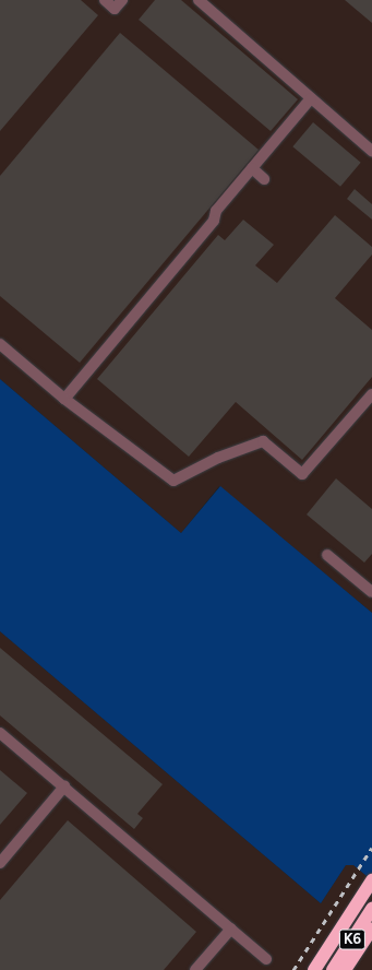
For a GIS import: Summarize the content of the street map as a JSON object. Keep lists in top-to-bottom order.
{
  "streets": {
    "highway": ["K6"]
  }
}
